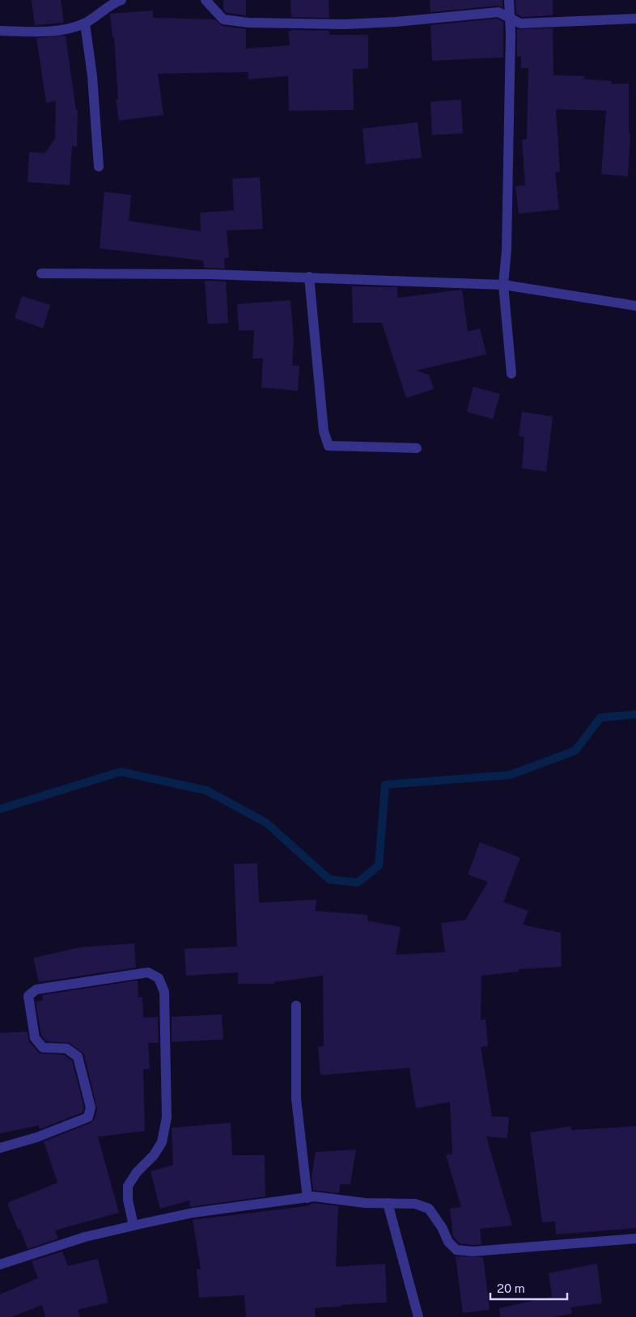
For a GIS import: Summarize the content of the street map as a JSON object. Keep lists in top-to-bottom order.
{
  "scale_bar": "20 m"
}
